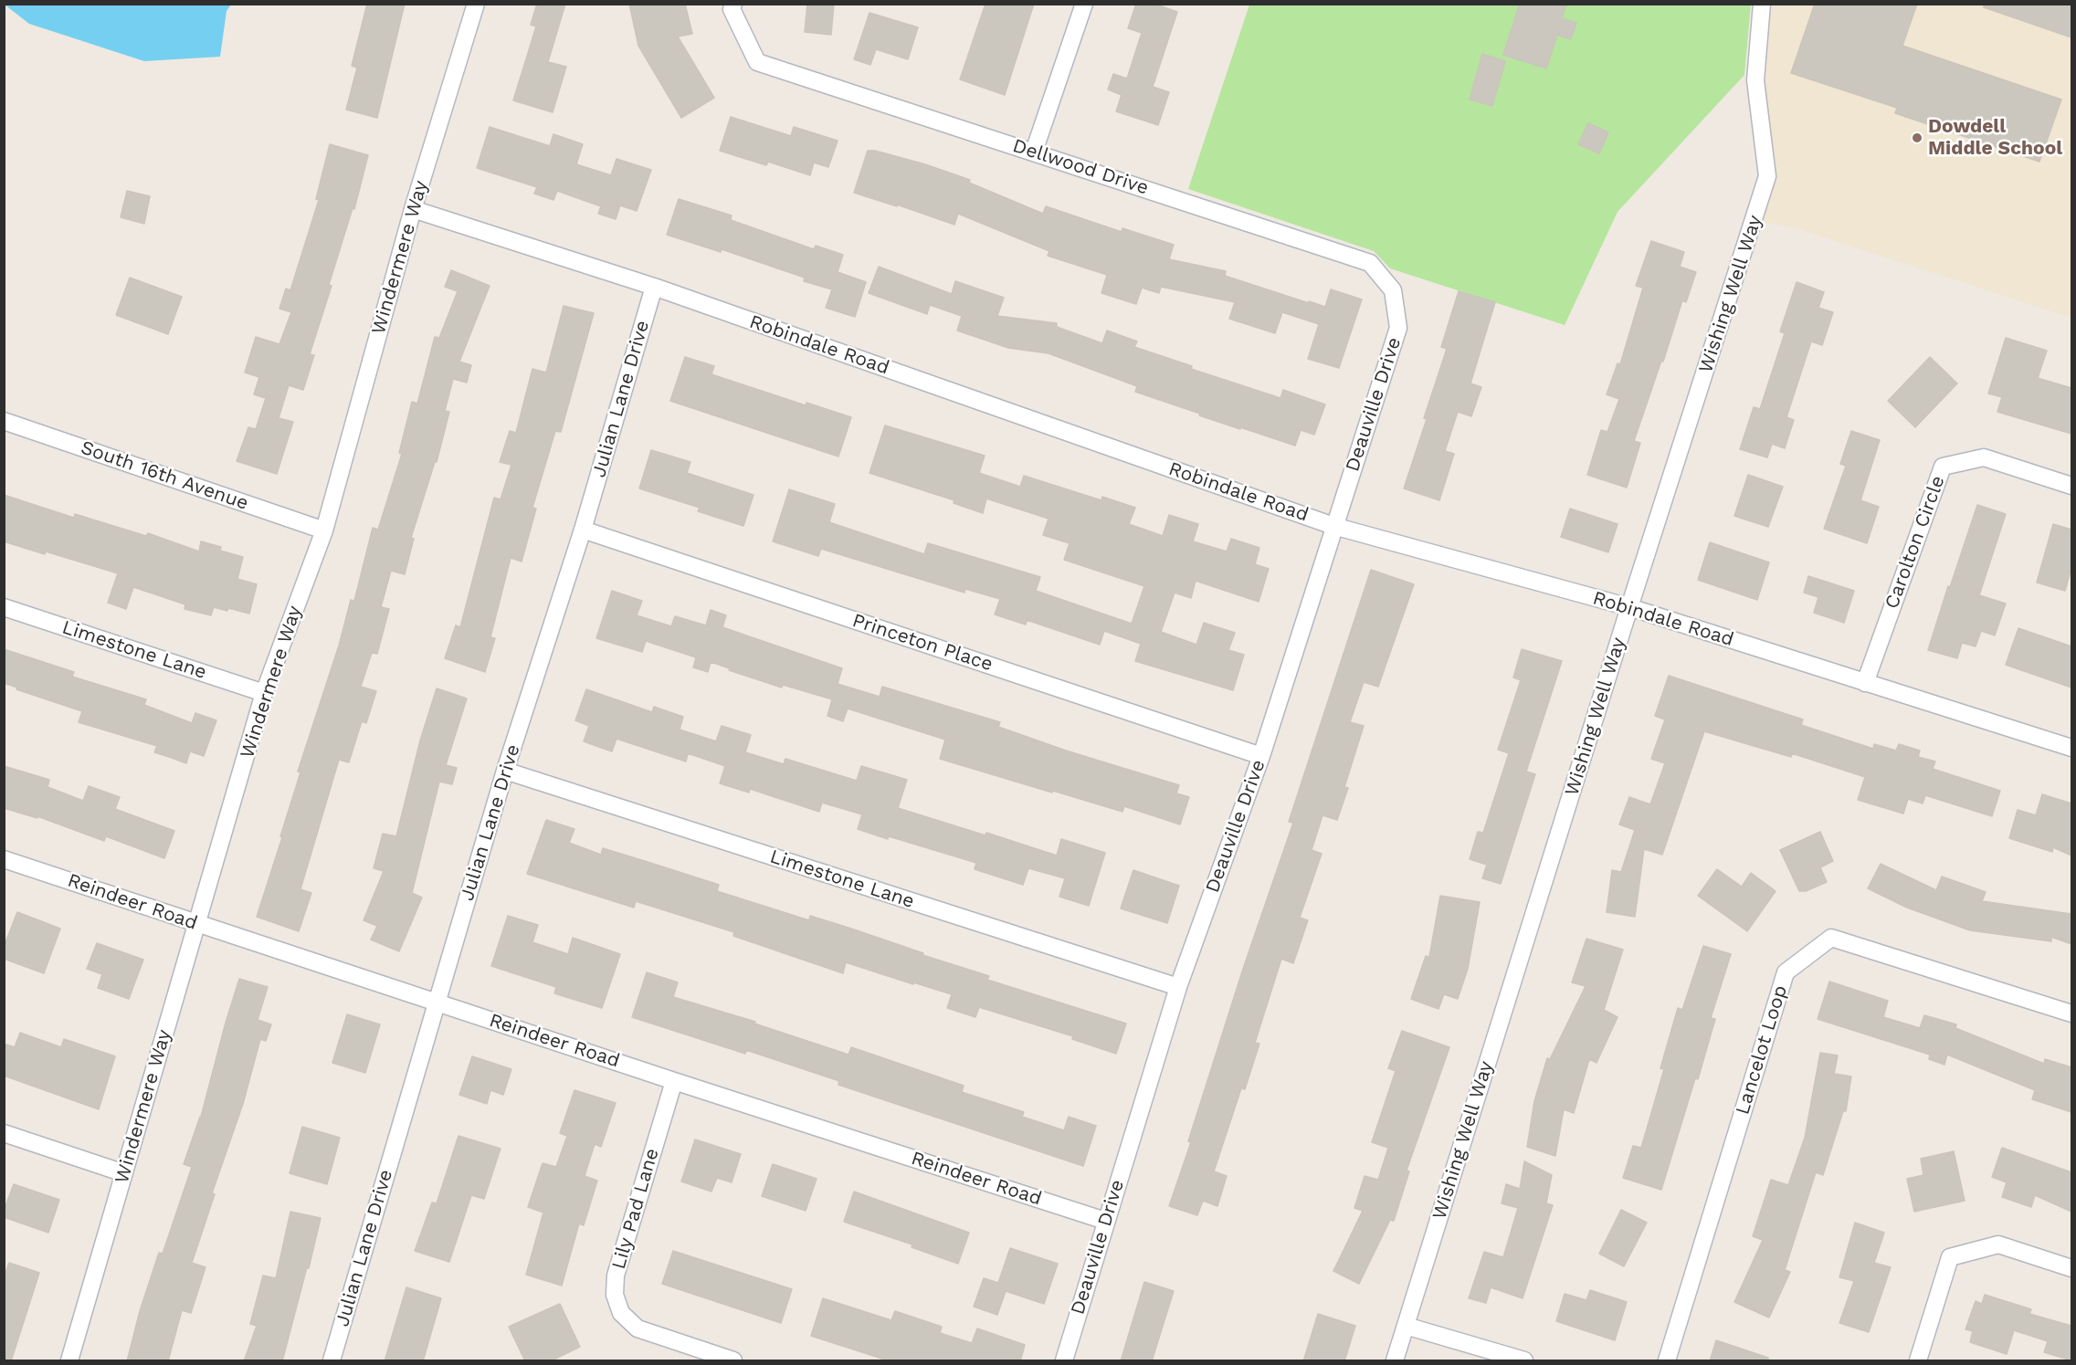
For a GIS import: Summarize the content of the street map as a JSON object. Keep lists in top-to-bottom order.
{
  "streets": {
    "street": [
      "Dellwood Drive",
      "Windermere Way",
      "Wishing Well Way",
      "Robindale Road",
      "Julian Lane Drive",
      "Deauville Drive",
      "South 16th Avenue",
      "Carolton Circle",
      "Princeton Place",
      "Limestone Lane",
      "Reindeer Road",
      "Lancelot Loop",
      "Lily Pad Lane"
    ]
  },
  "crossings": [
    ["Dellwood Drive", "Deauville Drive"],
    ["Windermere Way", "Robindale Road"],
    ["Windermere Way", "South 16th Avenue"],
    ["Windermere Way", "Limestone Lane"],
    ["Windermere Way", "Reindeer Road"],
    ["Wishing Well Way", "Robindale Road"],
    ["Robindale Road", "Julian Lane Drive"],
    ["Robindale Road", "Deauville Drive"],
    ["Robindale Road", "Carolton Circle"],
    ["Julian Lane Drive", "Princeton Place"],
    ["Julian Lane Drive", "Limestone Lane"],
    ["Julian Lane Drive", "Reindeer Road"],
    ["Deauville Drive", "Princeton Place"],
    ["Deauville Drive", "Limestone Lane"],
    ["Deauville Drive", "Reindeer Road"],
    ["Reindeer Road", "Lily Pad Lane"]
  ],
  "places": ["Dowdell Middle School"]
}
